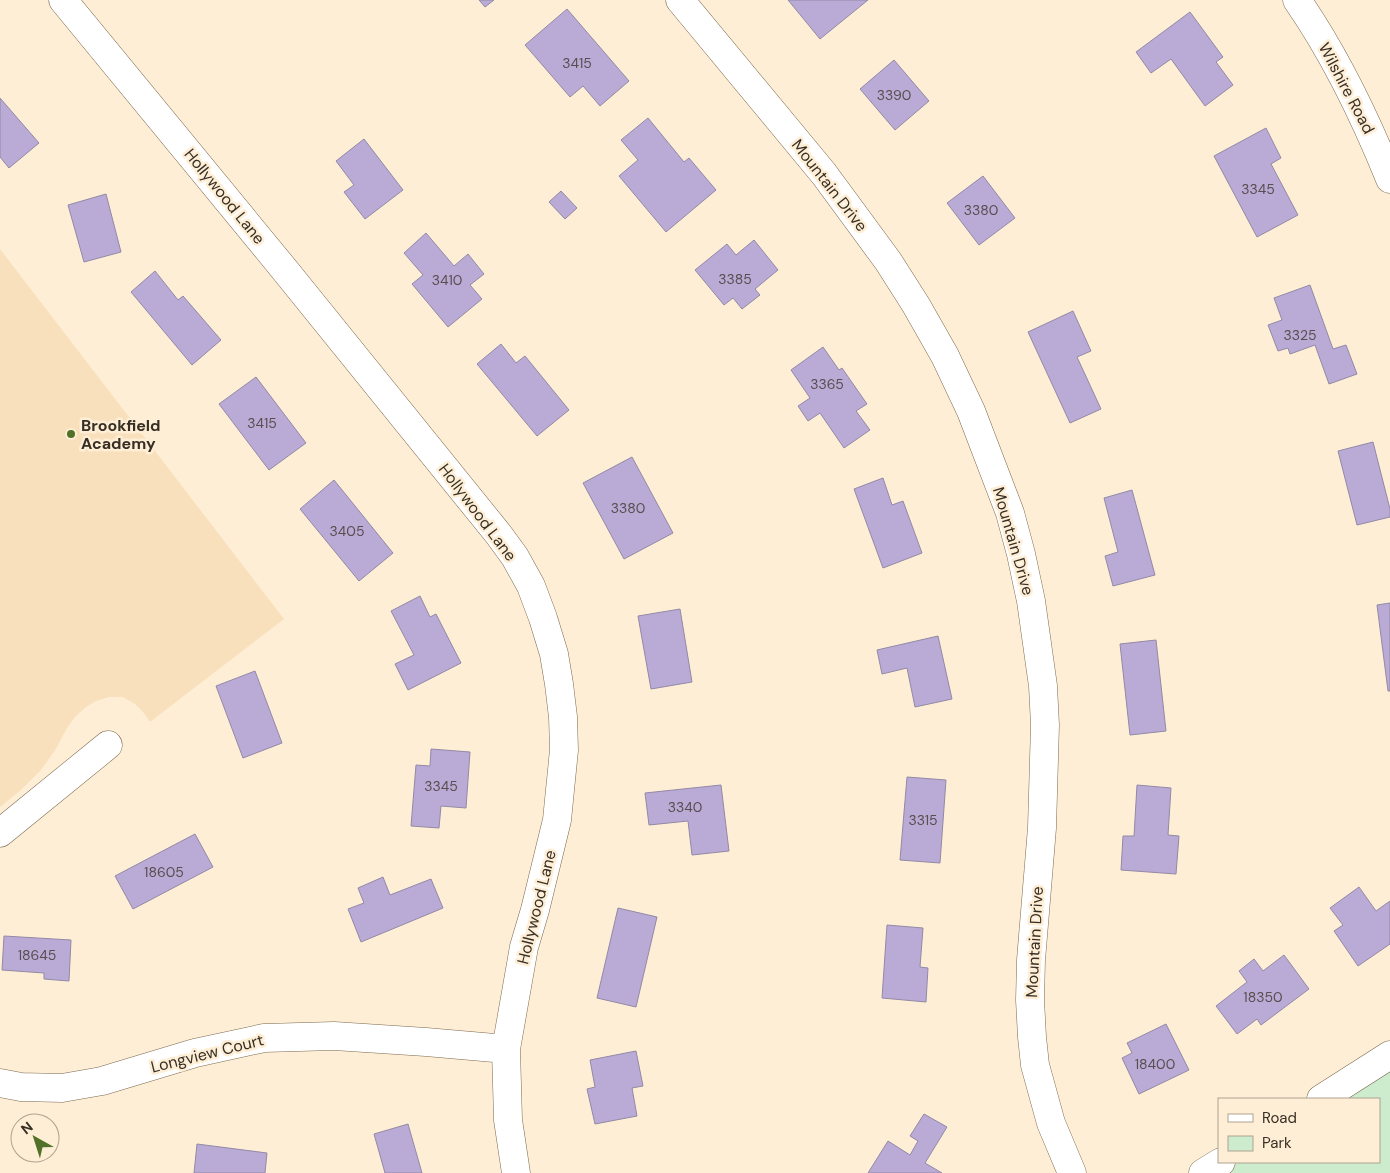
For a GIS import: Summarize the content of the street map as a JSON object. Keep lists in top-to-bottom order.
{
  "streets": {
    "street": [
      "Wilshire Road",
      "Mountain Drive",
      "Hollywood Lane",
      "Longview Court"
    ]
  },
  "crossings": [
    ["Hollywood Lane", "Longview Court"]
  ],
  "places": ["Brookfield Academy"],
  "house_numbers": [
    "3415",
    "3390",
    "3345",
    "3380",
    "3385",
    "3410",
    "3325",
    "3365",
    "3415",
    "3380",
    "3405",
    "3345",
    "3340",
    "3315",
    "18605",
    "18645",
    "18350",
    "18400"
  ],
  "legend": ["Road", "Park"],
  "north": "top left"
}
